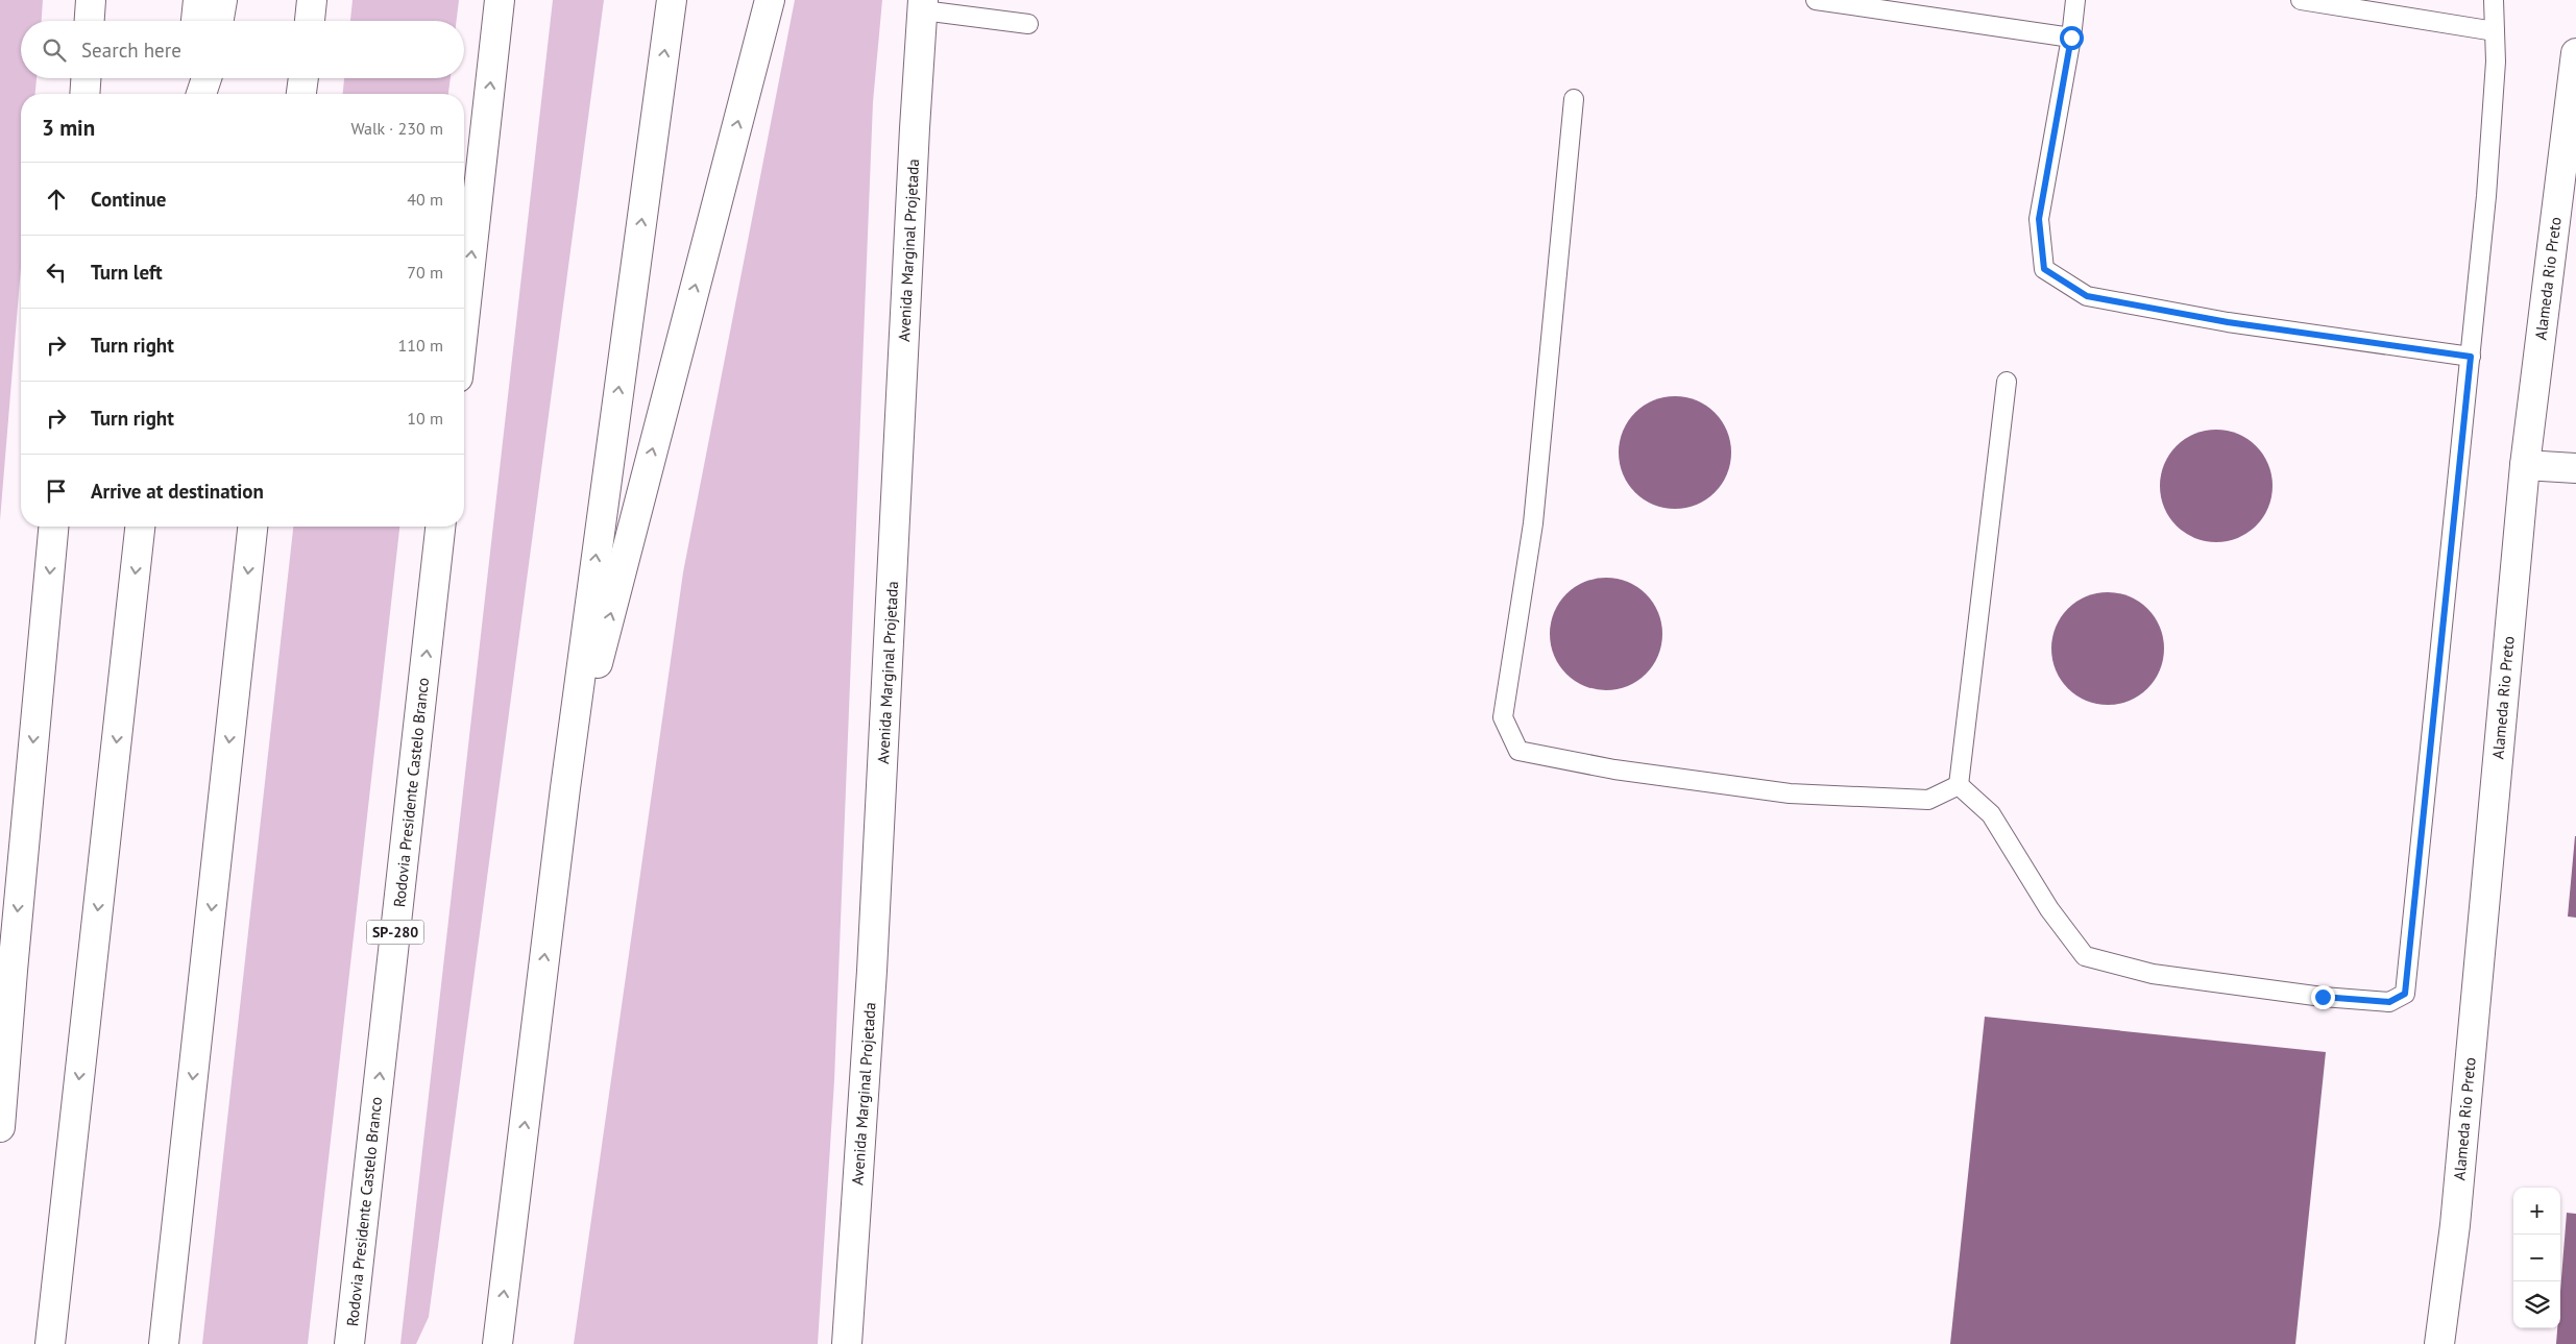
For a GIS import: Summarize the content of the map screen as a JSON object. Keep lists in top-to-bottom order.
{
  "streets": {
    "main road": [
      "Avenida Marginal Projetada",
      "Alameda Rio Preto",
      "Rodovia Presidente Castelo Branco",
      "SP-280"
    ]
  },
  "page": {
    "search": "Search here",
    "heading": ["3 min", "Walk · 230 m"],
    "list": [
      ["Continue", "40 m"],
      ["Turn left", "70 m"],
      ["Turn right", "110 m"],
      ["Turn right", "10 m"],
      "Arrive at destination"
    ],
    "map_buttons": ["+", "−"]
  }
}
